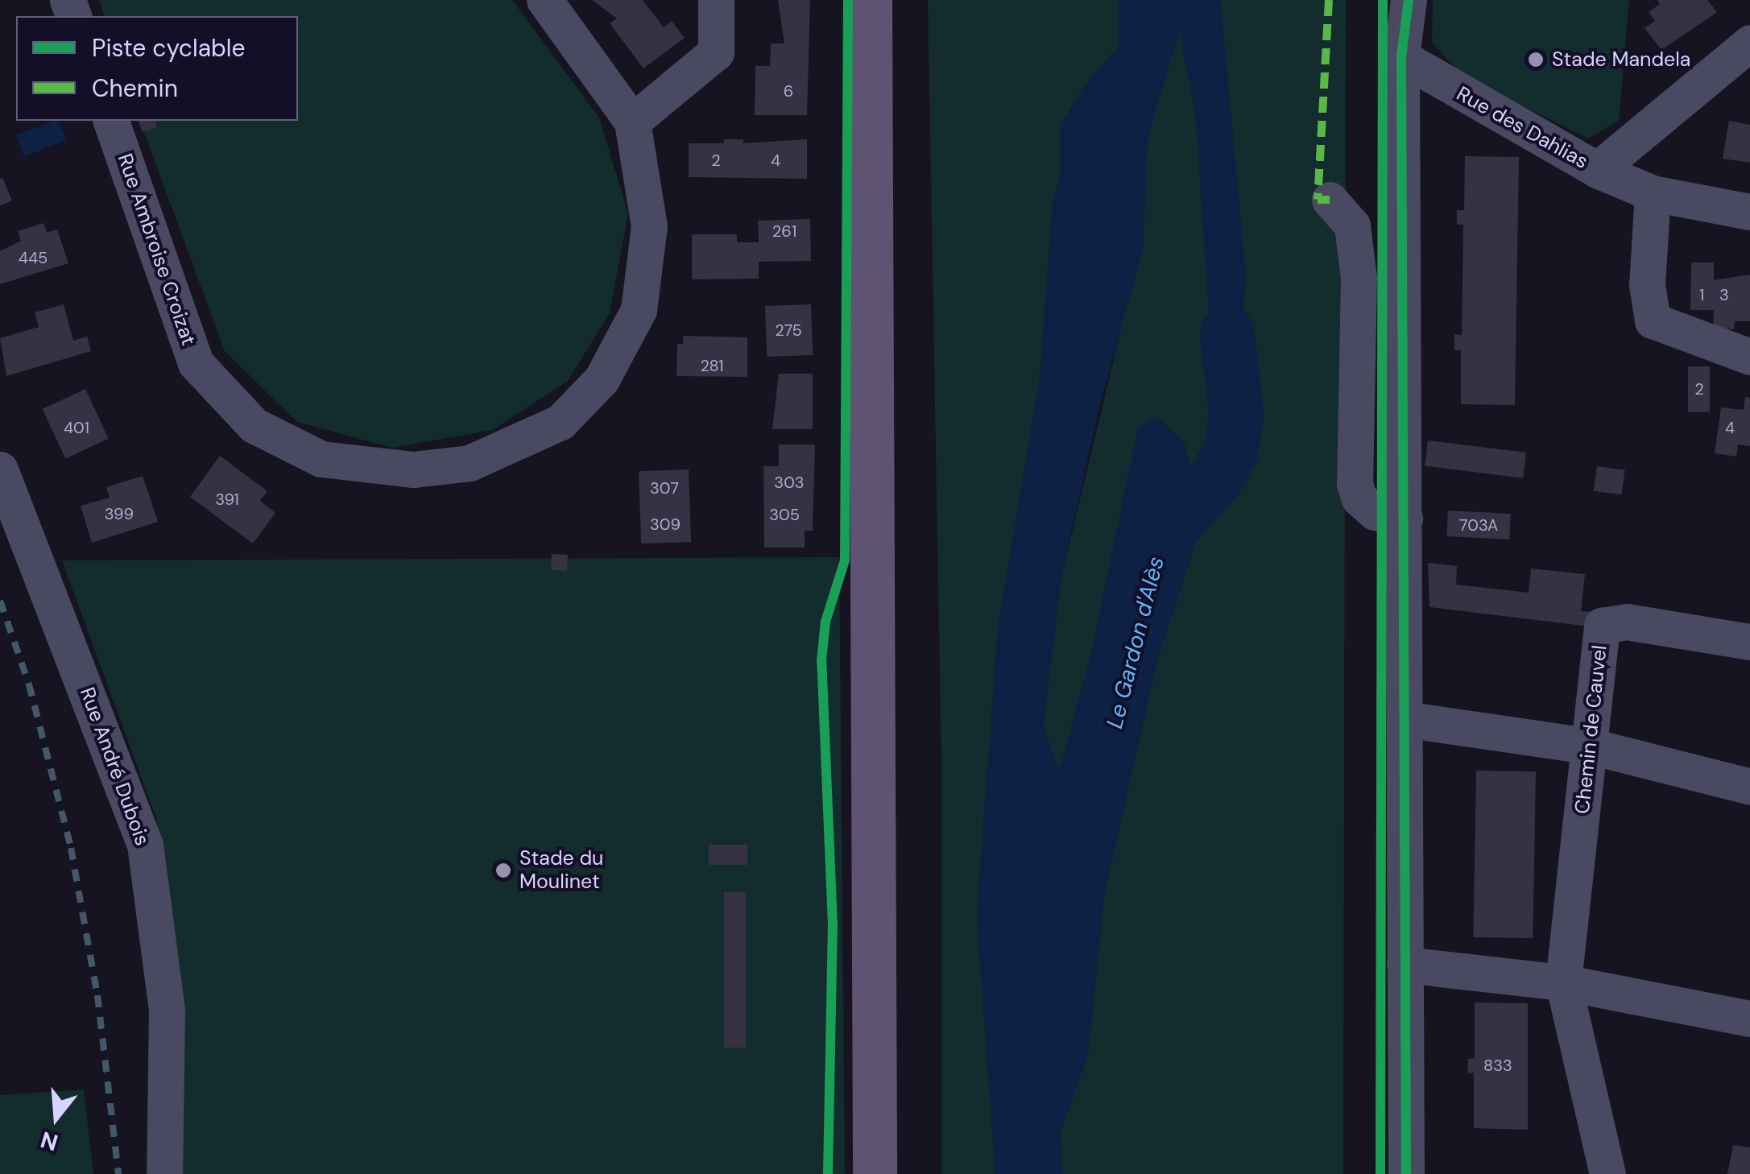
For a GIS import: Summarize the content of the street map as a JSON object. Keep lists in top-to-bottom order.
{
  "streets": {
    "street": [
      "Rue des Dahlias",
      "Rue Ambroise Croizat",
      "Chemin de Cauvel",
      "Rue André Dubois"
    ]
  },
  "water": ["Le Gardon d'Alès"],
  "places": ["Stade Mandela", "Stade du Moulinet"],
  "house_numbers": [
    "6",
    "2",
    "4",
    "261",
    "445",
    "1",
    "3",
    "275",
    "281",
    "2",
    "401",
    "4",
    "303",
    "307",
    "391",
    "399",
    "305",
    "309",
    "703A",
    "833"
  ],
  "legend": ["Piste cyclable", "Chemin"],
  "north": "bottom"
}
